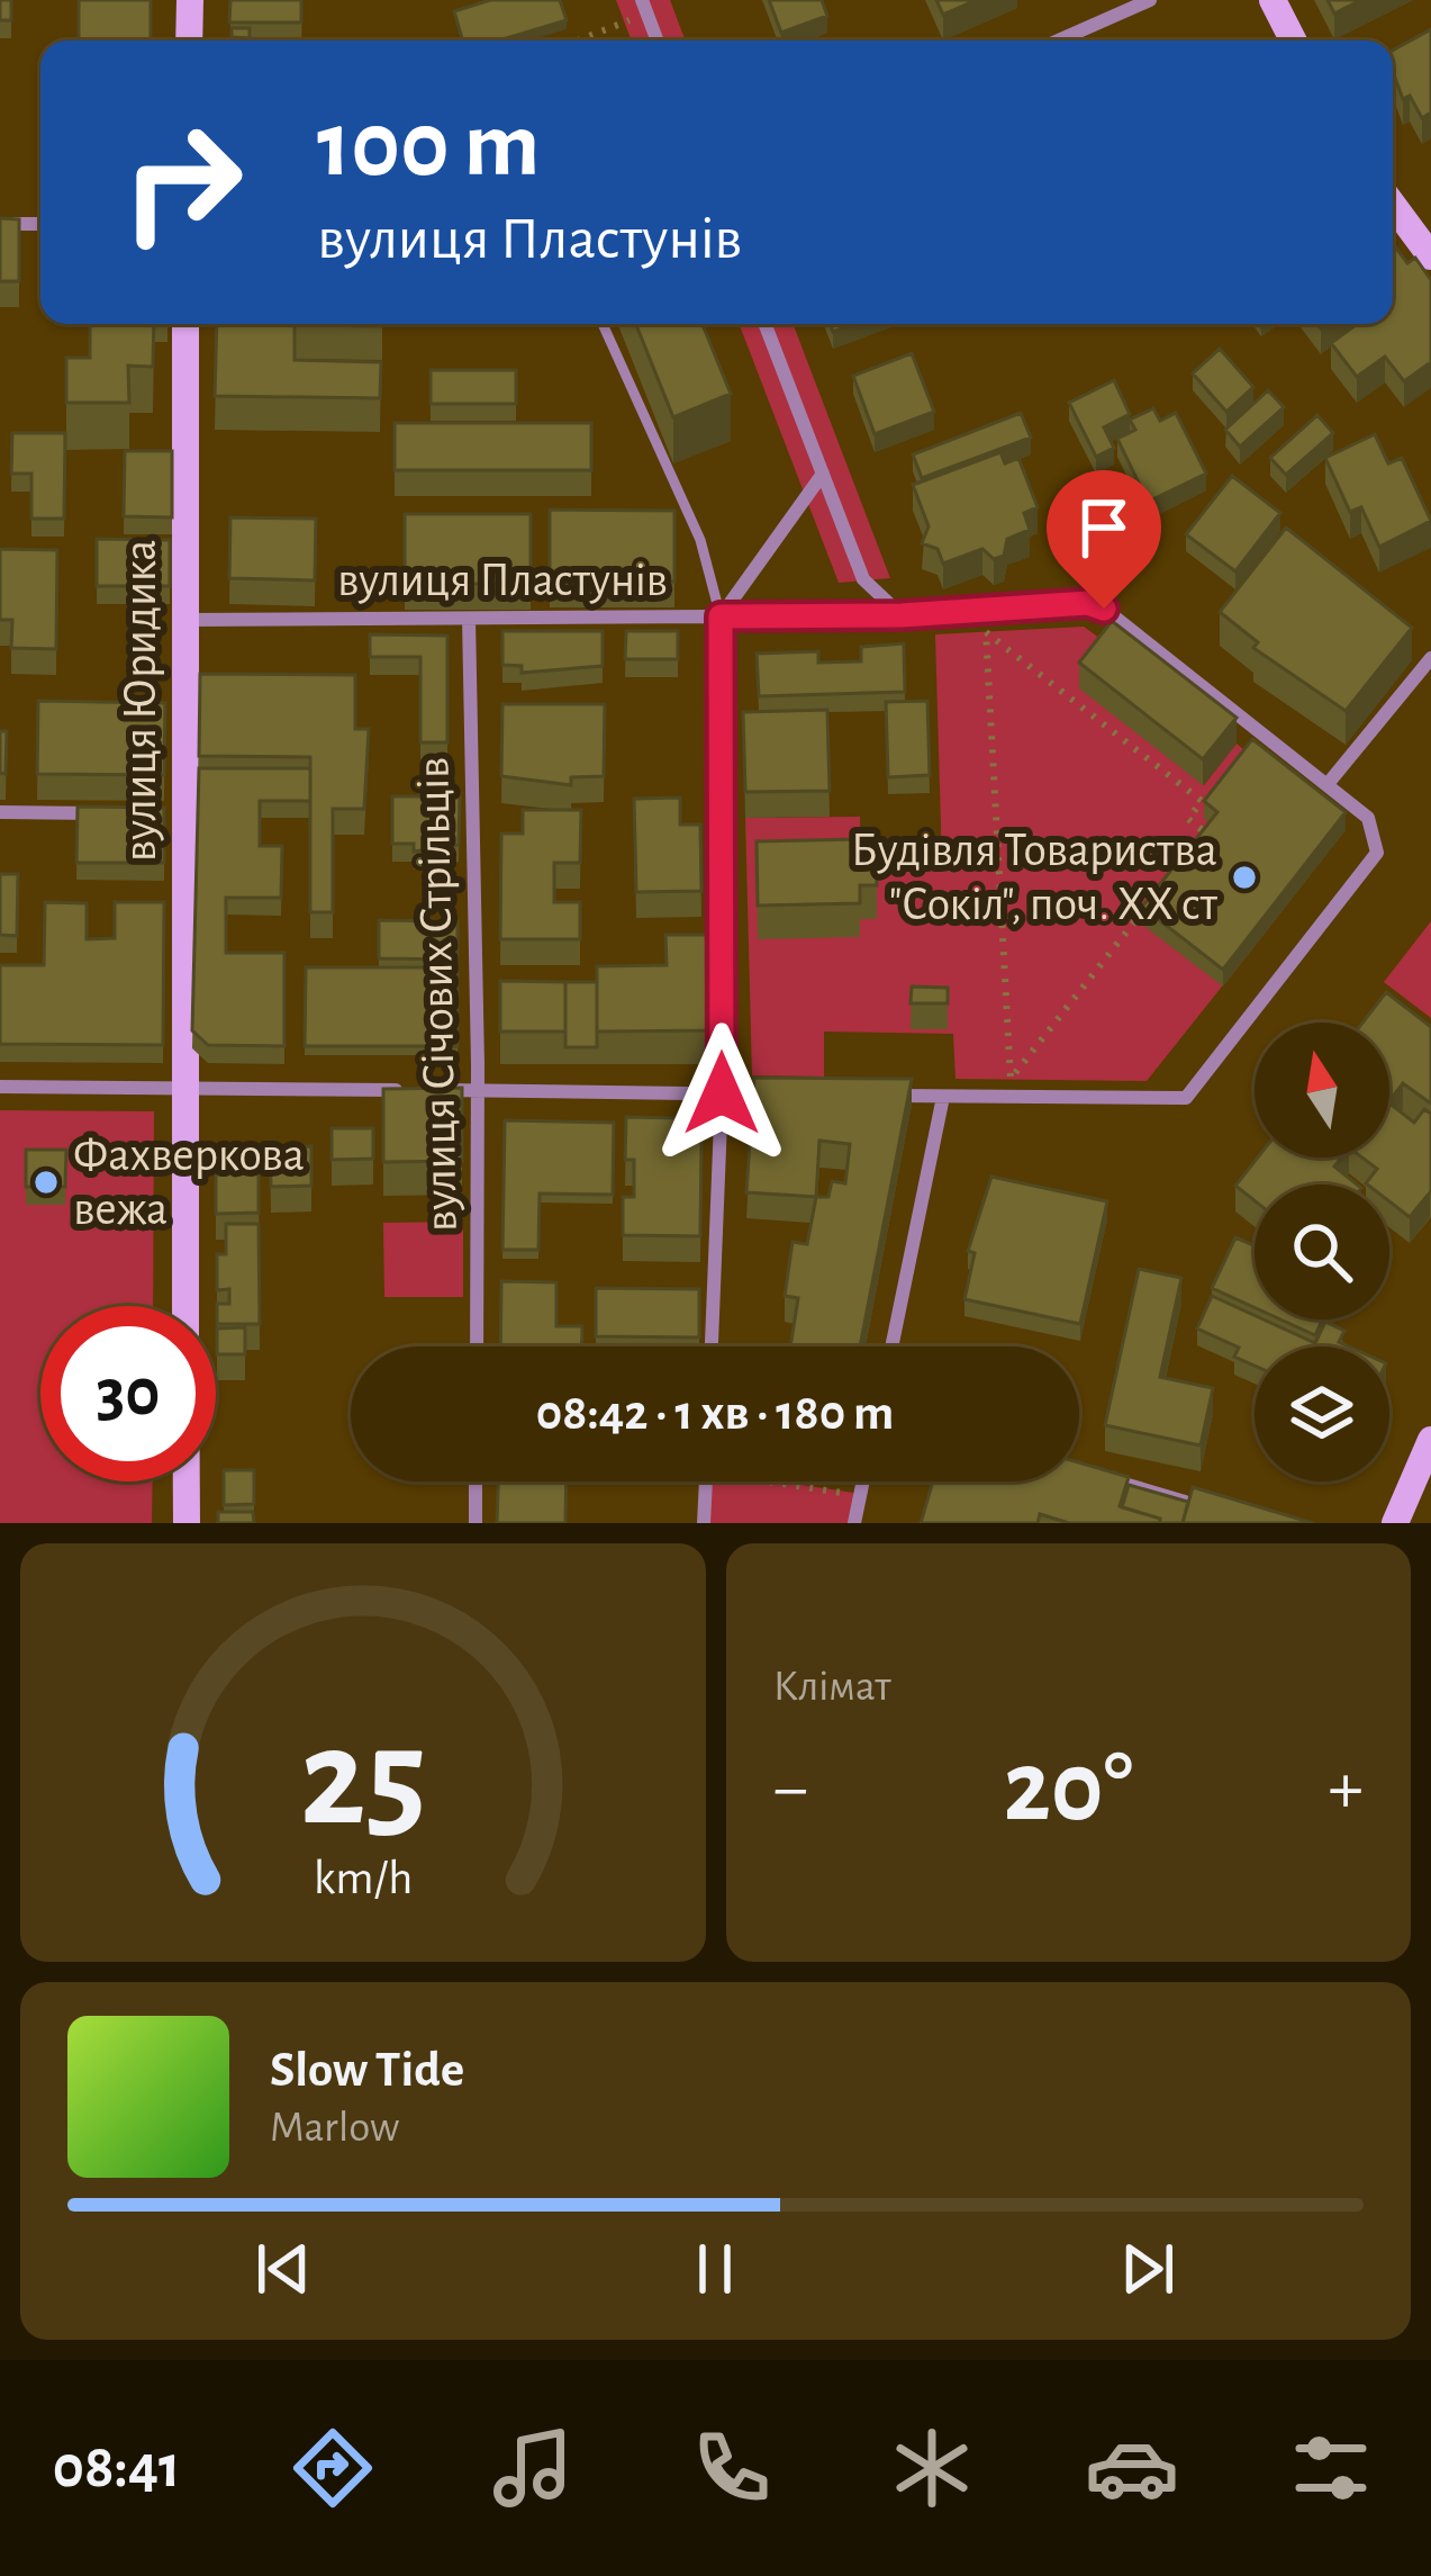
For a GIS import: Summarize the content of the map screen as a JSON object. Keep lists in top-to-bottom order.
{
  "streets": {
    "street": ["вулиця Пластунів", "вулиця Юридика", "вулиця Січових Стрільців"]
  },
  "crossings": [
    ["вулиця Пластунів", "вулиця Юридика"],
    ["вулиця Пластунів", "вулиця Січових Стрільців"]
  ],
  "places": ["Будівля Товариства \"Сокіл\", поч. ХХ ст", "Фахверкова вежа"],
  "north": "top",
  "page": {
    "turn": ["100 m", "вулиця Пластунів"],
    "limit": "30",
    "trip": "08:42 · 1 хв · 180 m",
    "tile": "Клімат",
    "heat": ["−", "20°", "+"],
    "song": ["Slow Tide", "Marlow"],
    "tabs": "08:41",
    "gauge": ["25", "km/h"]
  }
}
